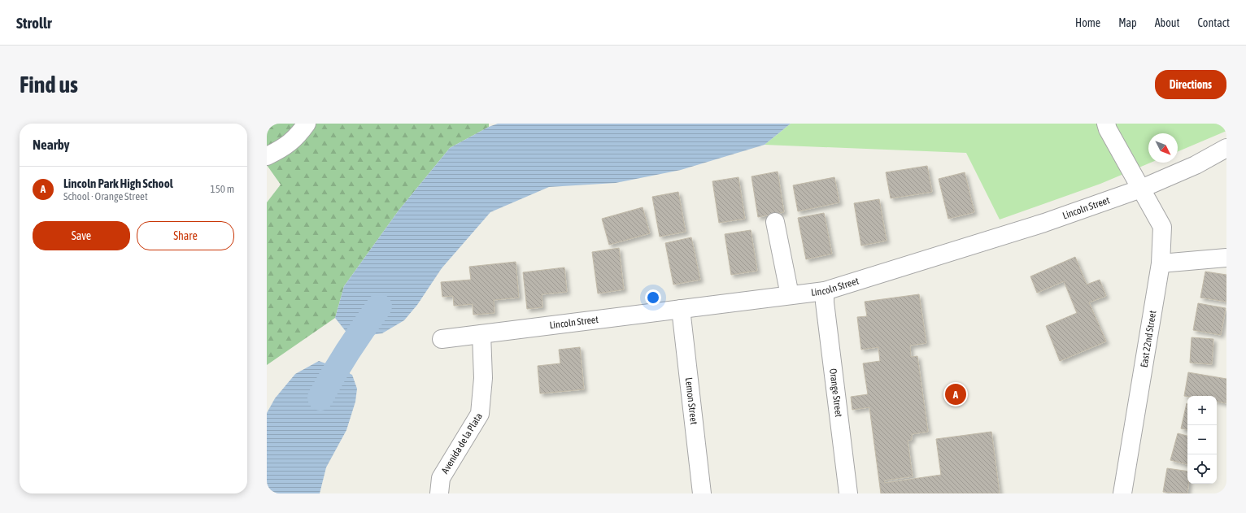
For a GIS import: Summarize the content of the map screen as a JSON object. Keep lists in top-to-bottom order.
{
  "streets": {
    "street": [
      "Lincoln Street",
      "East 22nd Street",
      "Orange Street",
      "Lemon Street",
      "Avenida de la Plata"
    ]
  },
  "crossings": [
    ["Lincoln Street", "East 22nd Street"],
    ["Lincoln Street", "Orange Street"],
    ["Lincoln Street", "Lemon Street"],
    ["Lincoln Street", "Avenida de la Plata"]
  ],
  "north": "bottom right",
  "page": {
    "header": "Strollr",
    "nav": [
      "Home",
      "Map",
      "About",
      "Contact"
    ],
    "buttons": [
      "Directions",
      ["Save", "Share"]
    ],
    "title": "Find us",
    "heading": "Nearby",
    "list": [
      {
        "mark": "A",
        "name": "Lincoln Park High School",
        "note": "School · Orange Street",
        "value": "150 m"
      }
    ],
    "pins": "A",
    "map_buttons": ["+", "−"]
  }
}
